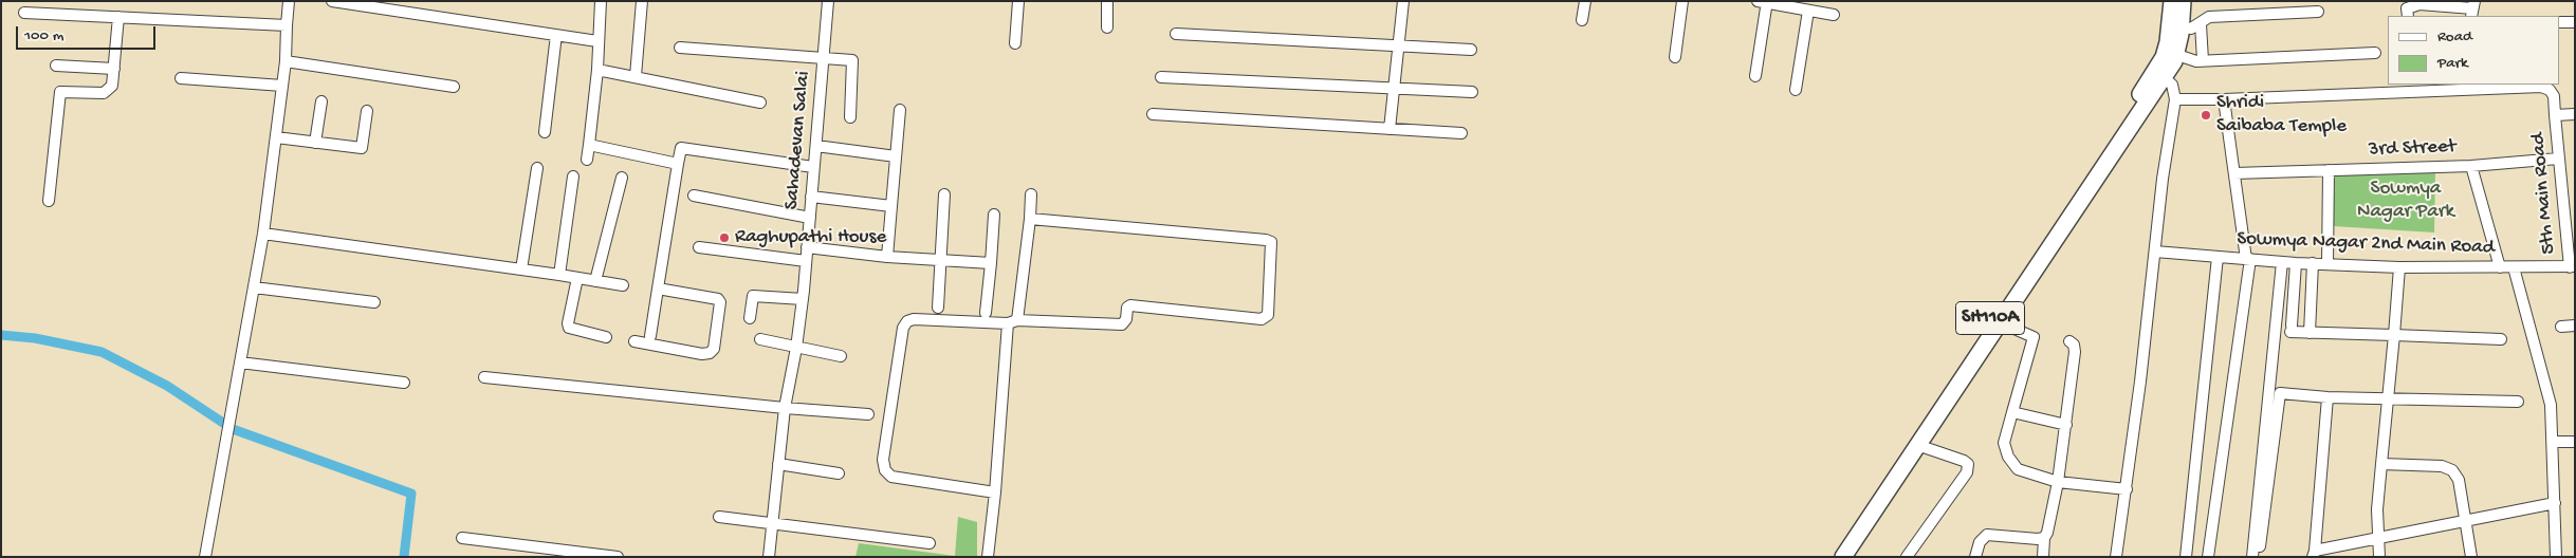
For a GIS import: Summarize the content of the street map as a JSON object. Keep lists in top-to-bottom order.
{
  "streets": {
    "main road": ["SH110A"],
    "street": [
      "Sahadevan Salai",
      "3rd Street",
      "5th Main Road",
      "Sowmya Nagar 2nd Main Road"
    ]
  },
  "crossings": [
    ["3rd Street", "5th Main Road"],
    ["5th Main Road", "Sowmya Nagar 2nd Main Road"]
  ],
  "parks": ["Sowmya Nagar Park"],
  "places": ["Shridi Saibaba Temple", "Raghupathi House"],
  "legend": ["Road", "Park"],
  "scale_bar": "100 m"
}
